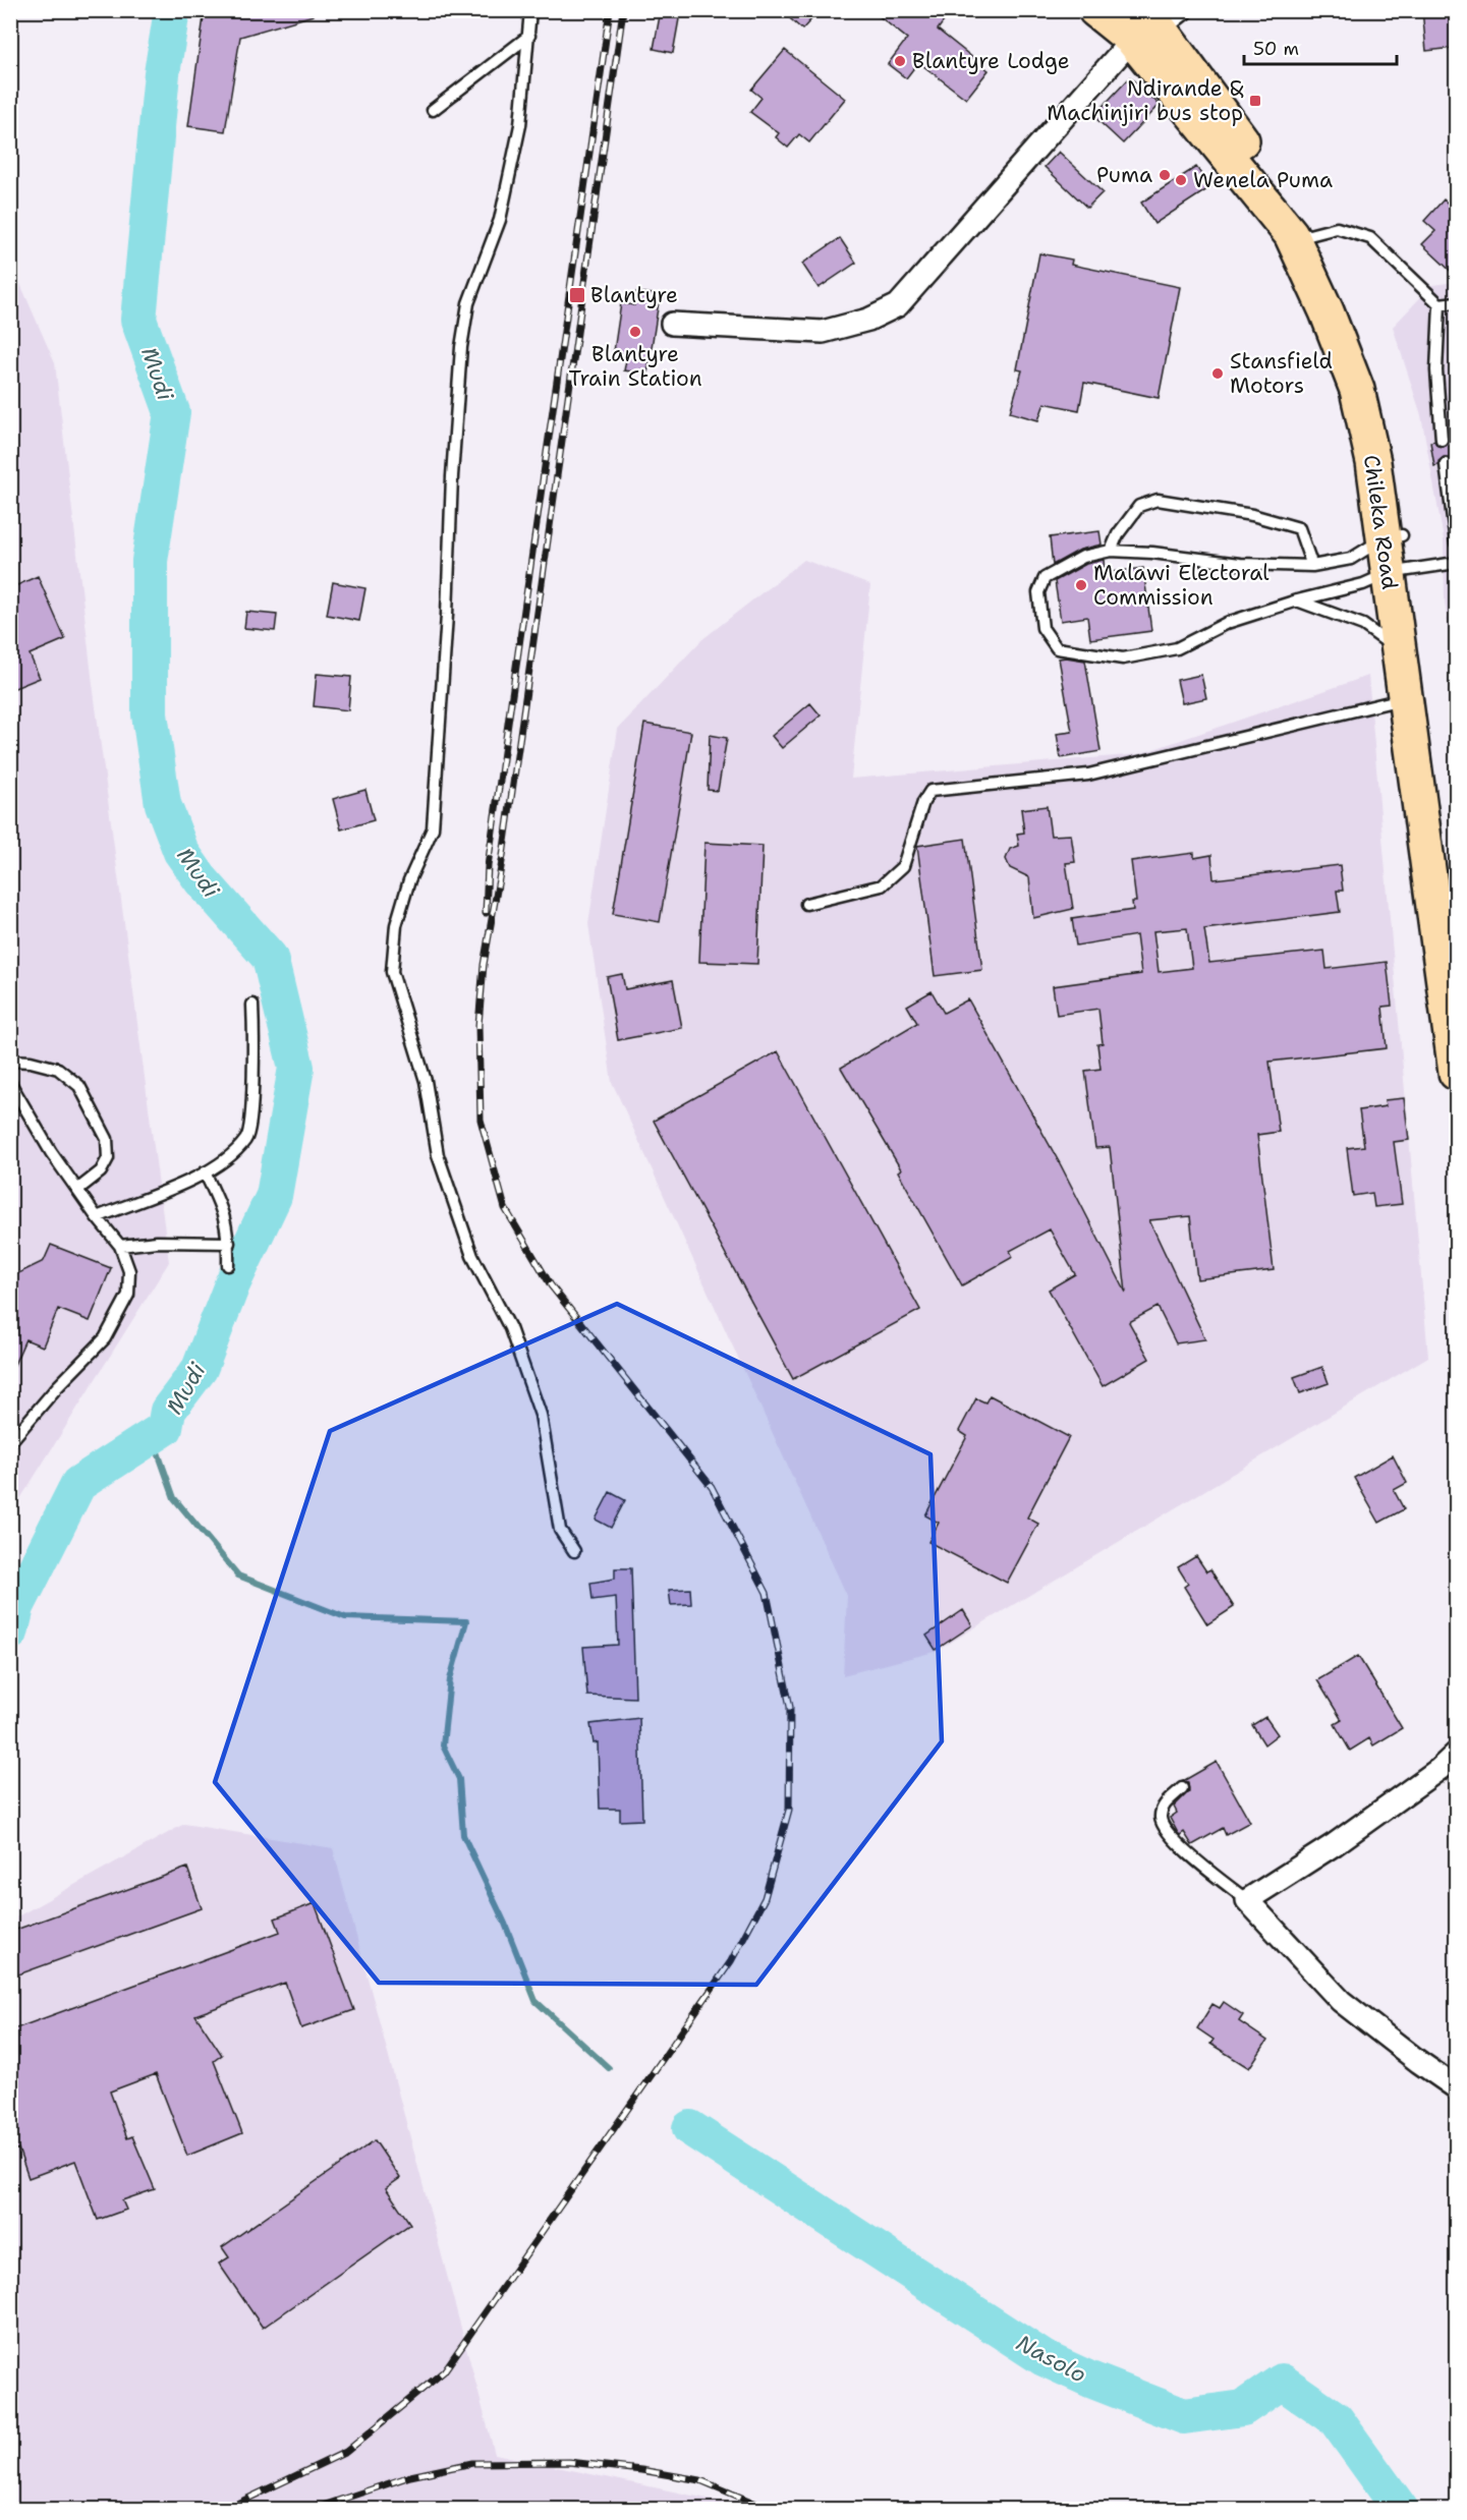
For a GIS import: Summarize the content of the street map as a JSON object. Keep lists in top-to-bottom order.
{
  "streets": {
    "highway": ["Chileka Road"]
  },
  "water": ["Mudi", "Nasolo"],
  "places": {
    "other": [
      "Blantyre Lodge",
      "Puma",
      "Wenela Puma",
      "Blantyre Train Station",
      "Stansfield Motors",
      "Malawi Electoral Commission"
    ],
    "transit": ["Ndirande & Machinjiri bus stop", "Blantyre"]
  },
  "scale_bar": "50 m"
}
